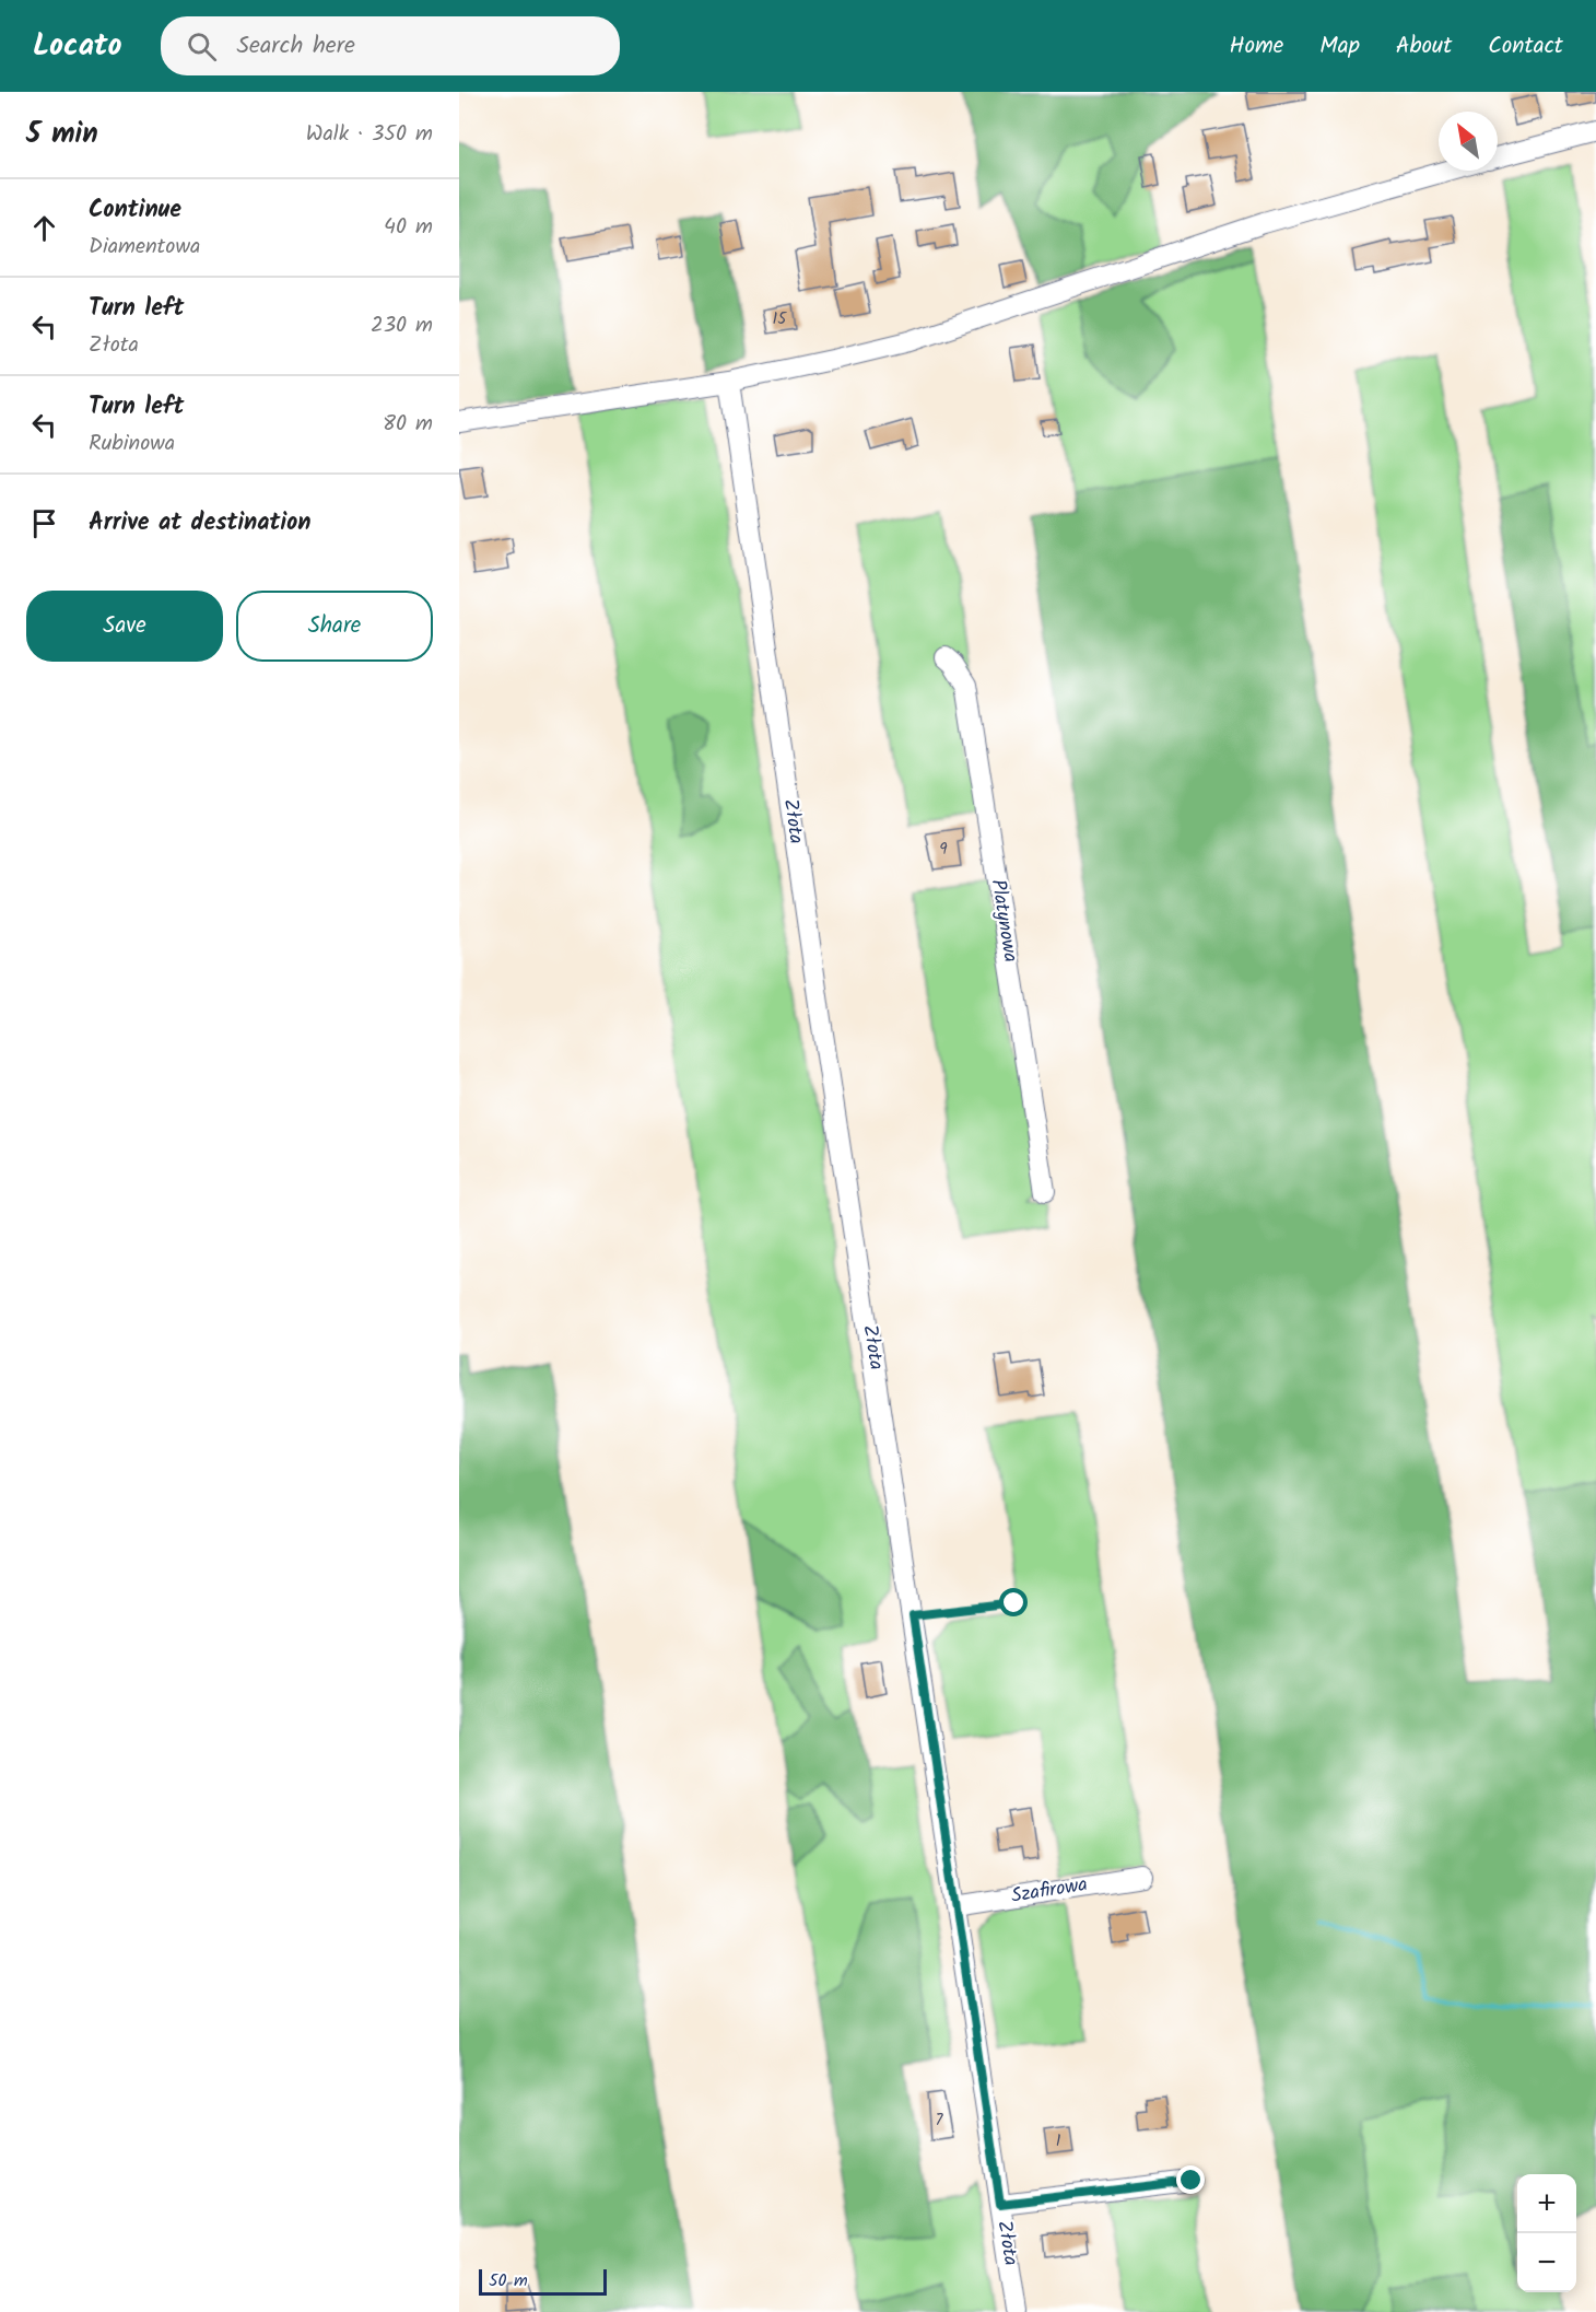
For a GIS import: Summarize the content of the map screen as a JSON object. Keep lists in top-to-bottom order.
{
  "streets": {
    "street": ["Złota", "Platynowa", "Szafirowa"]
  },
  "crossings": [
    ["Złota", "Szafirowa"]
  ],
  "house_numbers": [
    "15",
    "9",
    "7",
    "1"
  ],
  "scale_bar": "50 m",
  "north": "top left",
  "page": {
    "header": "Locato",
    "search": "Search here",
    "nav": [
      "Home",
      "Map",
      "About",
      "Contact"
    ],
    "heading": ["5 min", "Walk · 350 m"],
    "list": [
      ["Continue", "Diamentowa", "40 m"],
      ["Turn left", "Złota", "230 m"],
      ["Turn left", "Rubinowa", "80 m"],
      "Arrive at destination"
    ],
    "buttons": ["Save", "Share"],
    "map_buttons": ["+", "−"],
    "scale": "50 m"
  }
}
